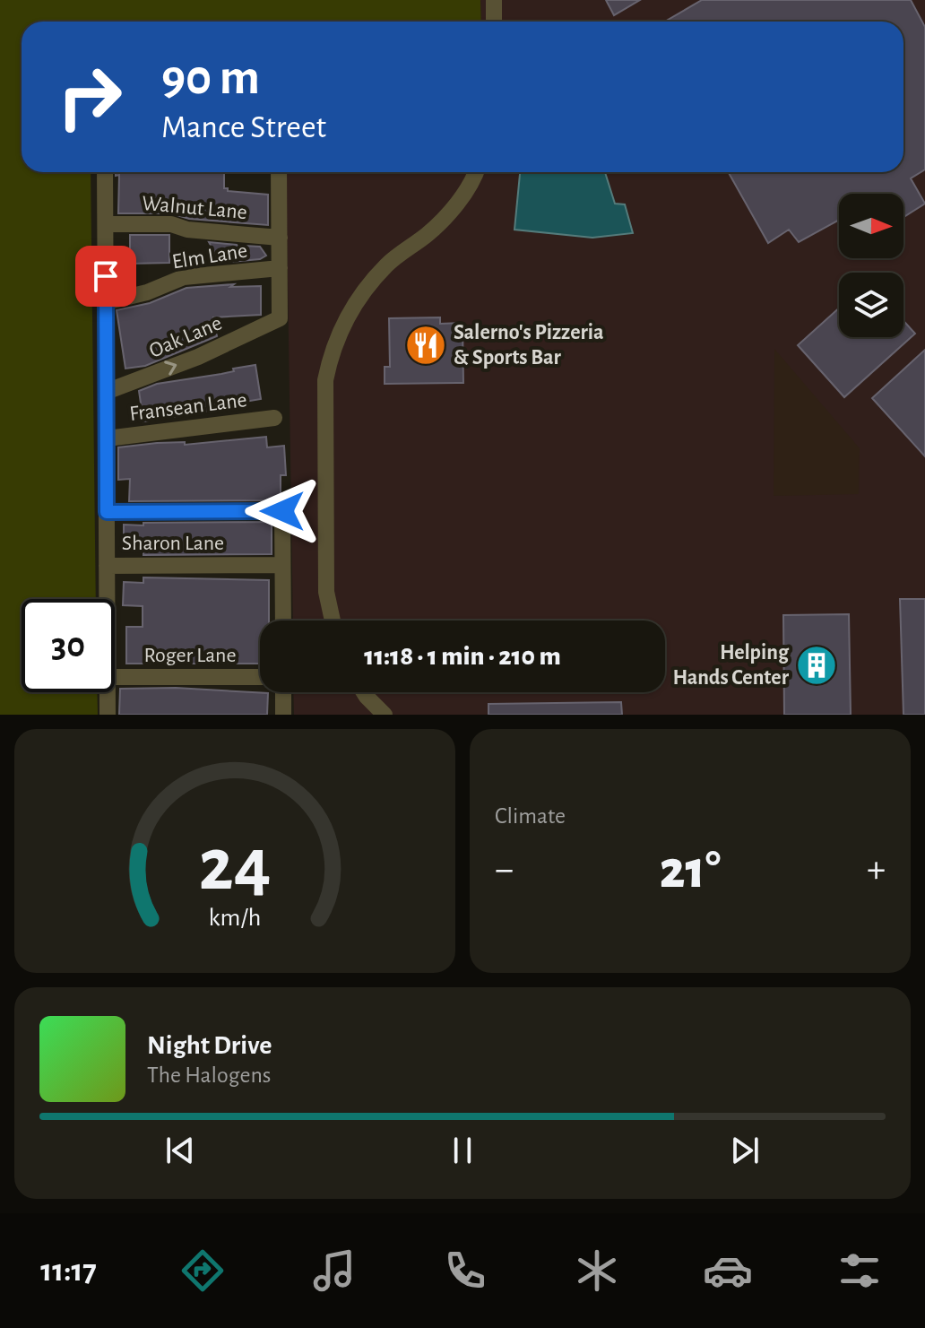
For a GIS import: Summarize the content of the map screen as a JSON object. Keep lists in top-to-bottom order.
{
  "streets": {
    "street": [
      "Walnut Lane",
      "Elm Lane",
      "Oak Lane",
      "Fransean Lane",
      "Sharon Lane",
      "Roger Lane"
    ]
  },
  "crossings": [
    ["Elm Lane", "Oak Lane"]
  ],
  "one_way": ["Oak Lane"],
  "places": {
    "restaurant": ["Salerno's Pizzeria & Sports Bar"],
    "building": ["Helping Hands Center"]
  },
  "north": "right",
  "page": {
    "turn": ["90 m", "Mance Street"],
    "limit": "30",
    "trip": "11:18 · 1 min · 210 m",
    "tile": "Climate",
    "heat": ["−", "21°", "+"],
    "song": ["Night Drive", "The Halogens"],
    "tabs": "11:17",
    "gauge": ["24", "km/h"]
  }
}
